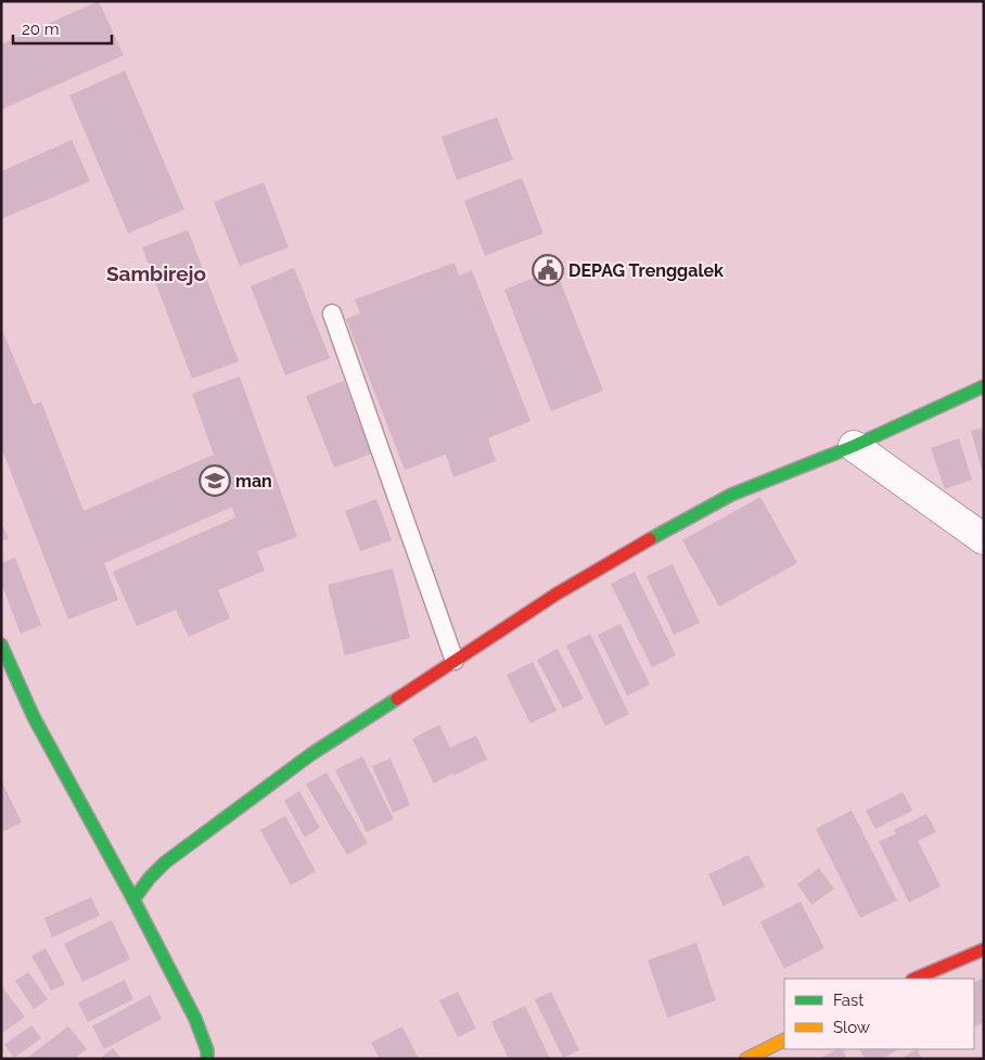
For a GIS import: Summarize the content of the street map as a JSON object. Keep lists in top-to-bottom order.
{
  "districts": ["Sambirejo"],
  "places": {
    "public building": ["DEPAG Trenggalek"],
    "school or university": ["man"]
  },
  "legend": ["Fast", "Slow"],
  "scale_bar": "20 m"
}
